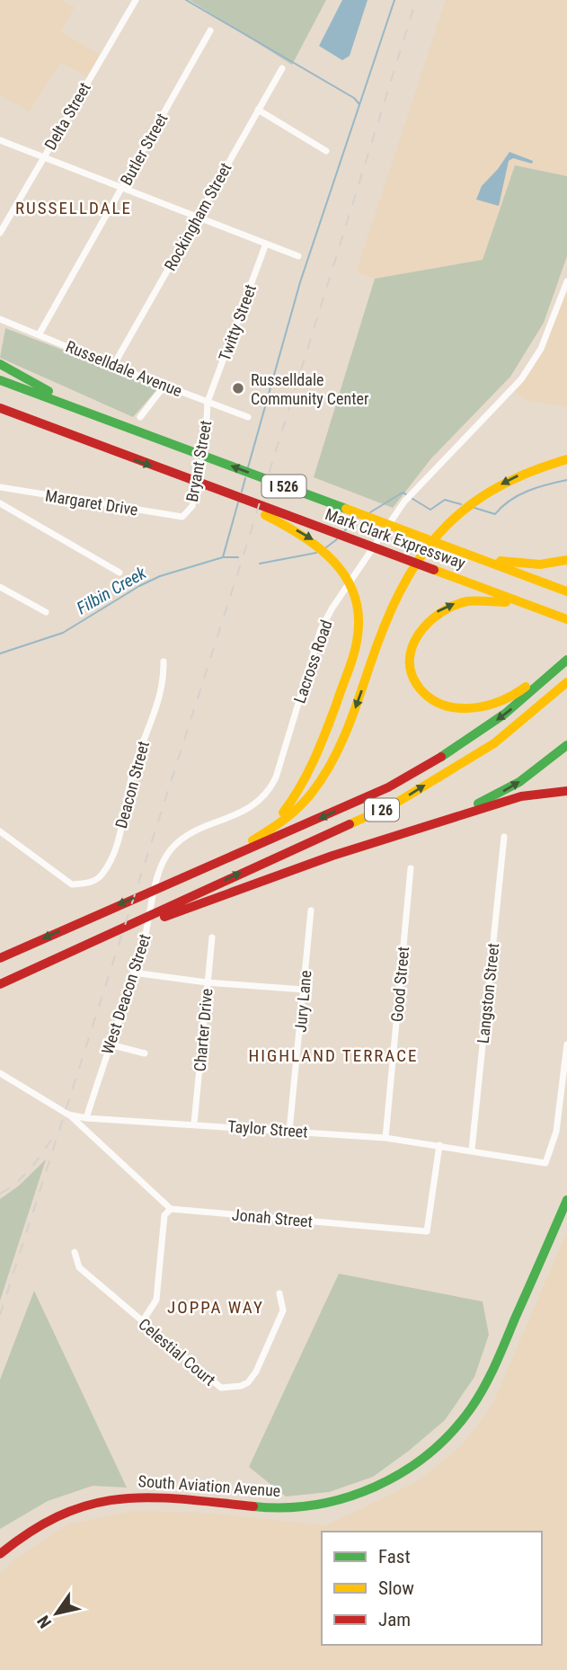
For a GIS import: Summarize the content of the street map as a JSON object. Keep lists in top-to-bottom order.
{
  "streets": {
    "main road": [
      "I 526",
      "Mark Clark Expressway",
      "I 26",
      "South Aviation Avenue"
    ],
    "street": [
      "Delta Street",
      "Butler Street",
      "Rockingham Street",
      "Twitty Street",
      "Russelldale Avenue",
      "Bryant Street",
      "Margaret Drive",
      "Lacross Road",
      "Deacon Street",
      "Good Street",
      "Langston Street",
      "West Deacon Street",
      "Jury Lane",
      "Charter Drive",
      "Taylor Street",
      "Jonah Street",
      "Celestial Court"
    ]
  },
  "crossings": [
    ["Butler Street", "Russelldale Avenue"],
    ["Rockingham Street", "Russelldale Avenue"],
    ["Twitty Street", "Russelldale Avenue"],
    ["Twitty Street", "Bryant Street"],
    ["Russelldale Avenue", "Bryant Street"],
    ["Bryant Street", "Margaret Drive"],
    ["Lacross Road", "West Deacon Street"],
    ["Good Street", "Taylor Street"],
    ["Langston Street", "Taylor Street"],
    ["West Deacon Street", "Taylor Street"],
    ["Jury Lane", "Taylor Street"],
    ["Charter Drive", "Taylor Street"],
    ["Taylor Street", "Jonah Street"]
  ],
  "districts": ["RUSSELLDALE", "HIGHLAND TERRACE", "JOPPA WAY"],
  "water": ["Filbin Creek"],
  "places": ["Russelldale Community Center"],
  "legend": ["Fast", "Slow", "Jam"],
  "north": "bottom left"
}
